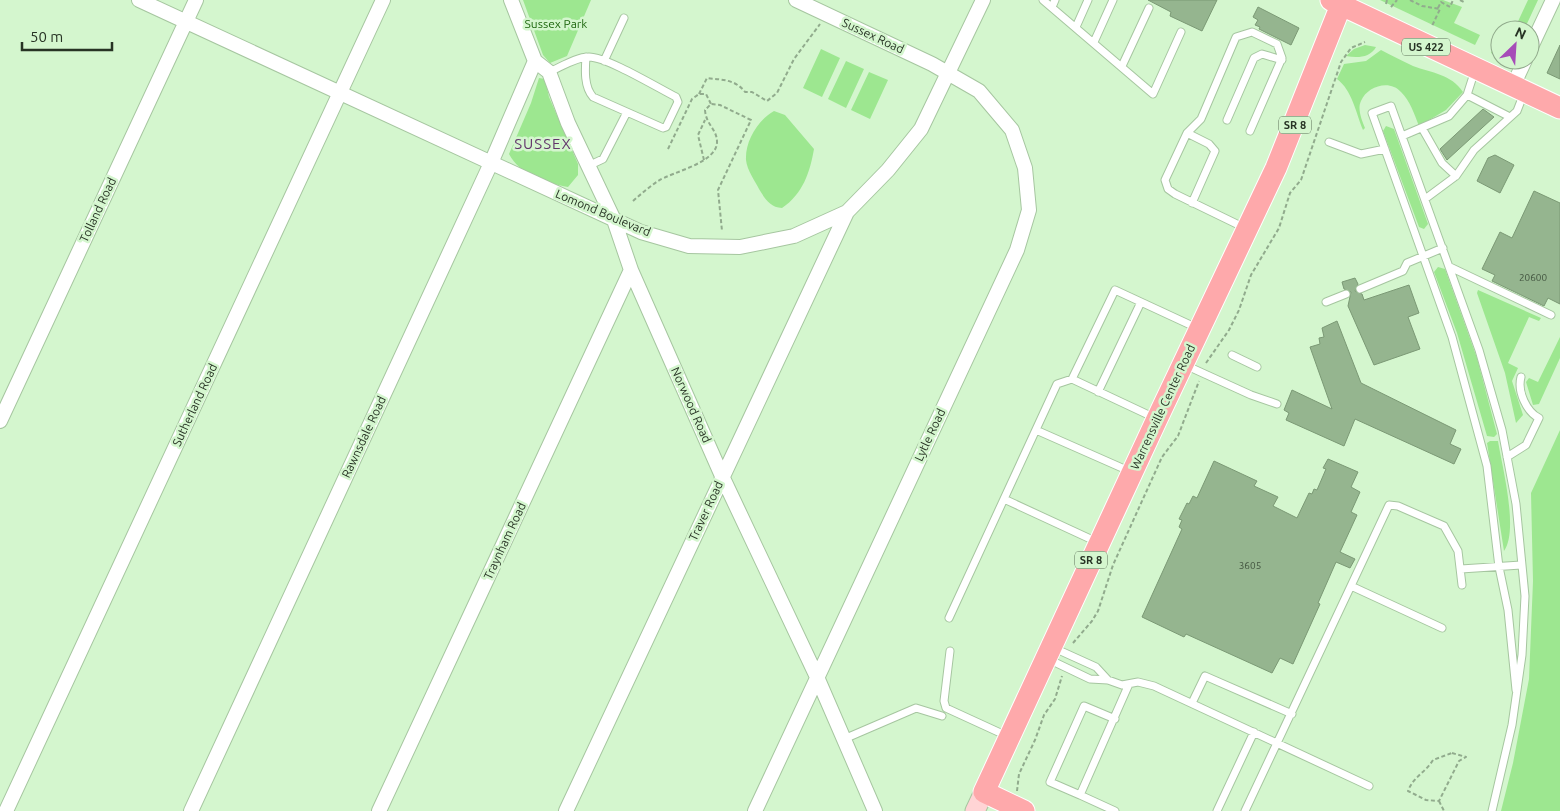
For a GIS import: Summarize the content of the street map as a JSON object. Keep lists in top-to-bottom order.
{
  "streets": {
    "main road": ["US 422", "SR 8", "Warrensville Center Road"],
    "street": [
      "Sussex Road",
      "Tolland Road",
      "Lomond Boulevard",
      "Sutherland Road",
      "Norwood Road",
      "Lytle Road",
      "Rawnsdale Road",
      "Traver Road",
      "Traynham Road"
    ]
  },
  "crossings": [
    ["Sussex Road", "Lomond Boulevard"],
    ["Sussex Road", "Lytle Road"],
    ["US 422", "Warrensville Center Road"],
    ["SR 8", "Warrensville Center Road"],
    ["Tolland Road", "Lomond Boulevard"],
    ["Lomond Boulevard", "Sutherland Road"],
    ["Lomond Boulevard", "Norwood Road"],
    ["Lomond Boulevard", "Lytle Road"],
    ["Lomond Boulevard", "Rawnsdale Road"],
    ["Lomond Boulevard", "Traver Road"],
    ["Norwood Road", "Lytle Road"],
    ["Norwood Road", "Traver Road"],
    ["Norwood Road", "Traynham Road"]
  ],
  "districts": ["SUSSEX"],
  "parks": ["Sussex Park"],
  "house_numbers": ["20600", "3605"],
  "scale_bar": "50 m",
  "north": "top right"
}
